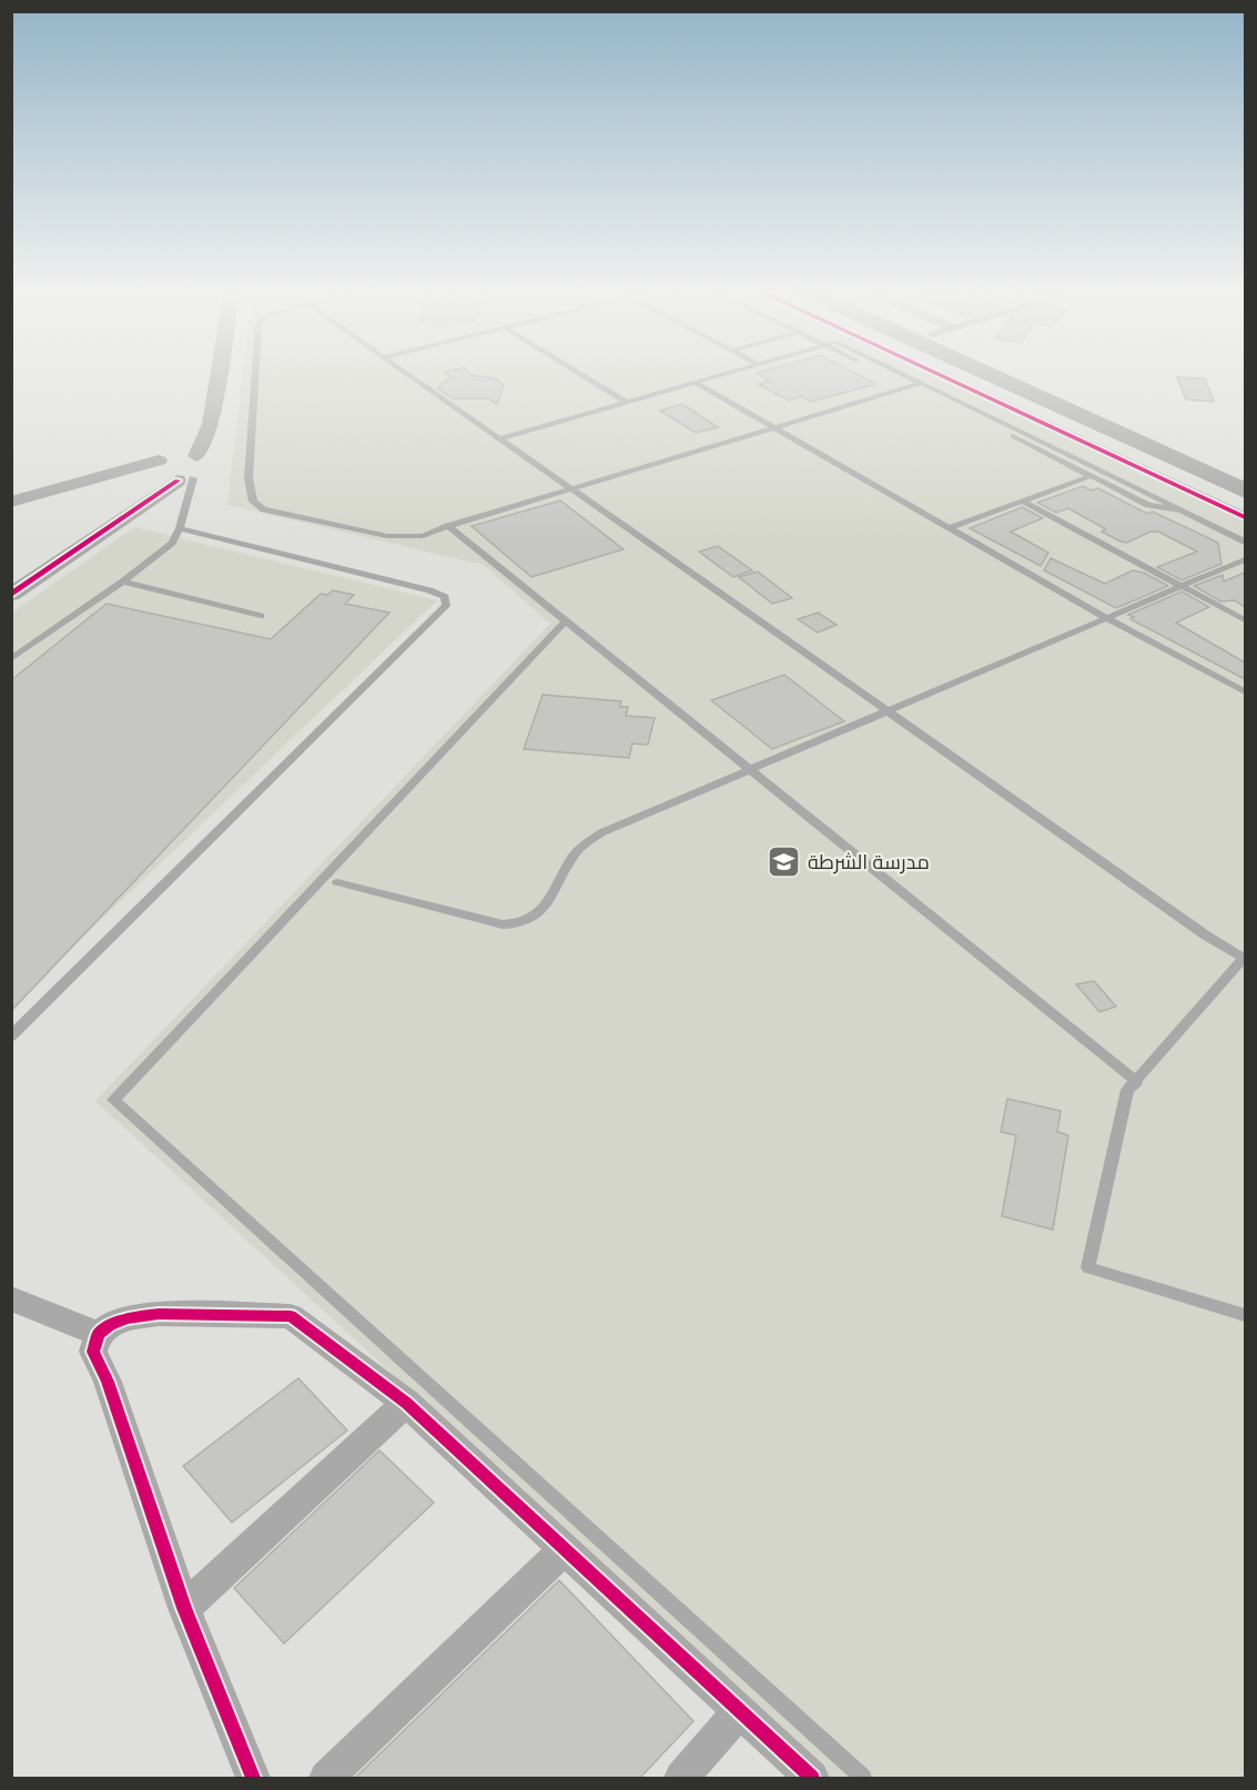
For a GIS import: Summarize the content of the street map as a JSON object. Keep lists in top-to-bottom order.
{
  "places": {
    "school or university": ["مدرسة الشرطة"]
  }
}
